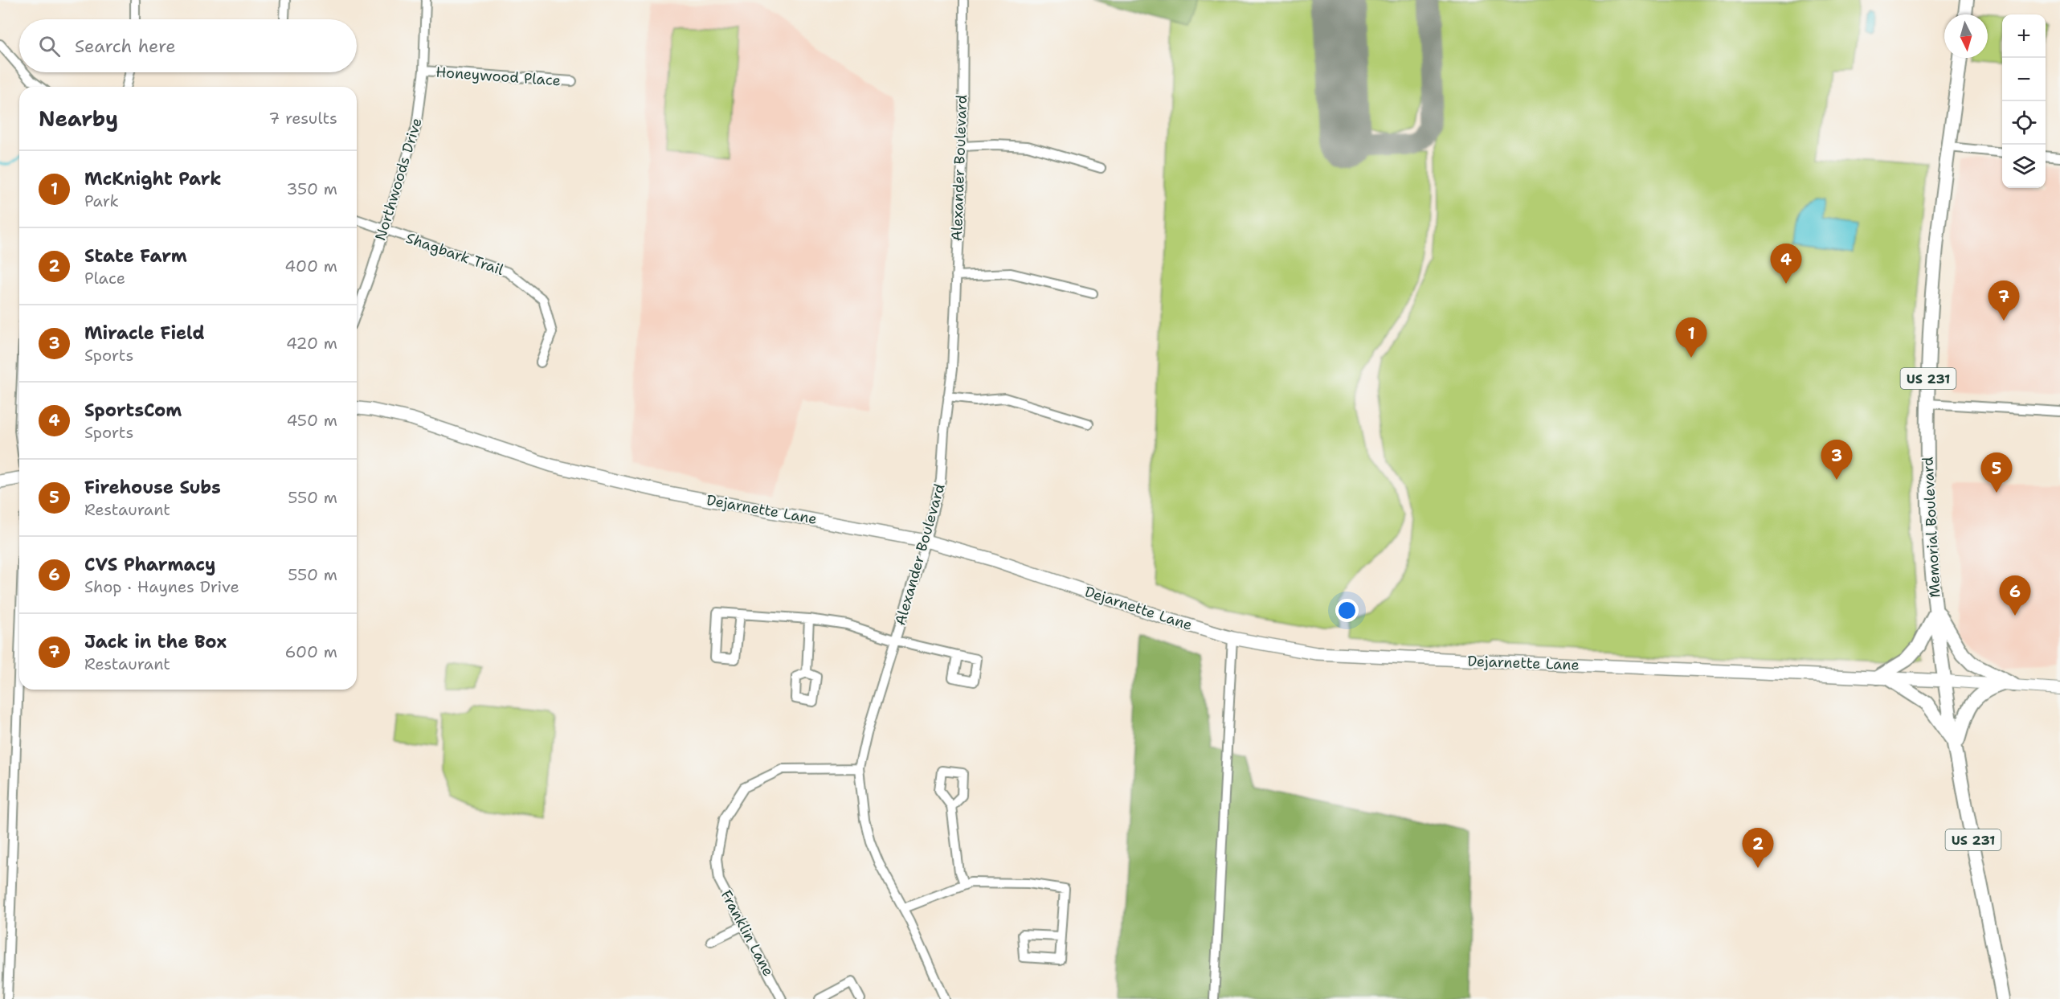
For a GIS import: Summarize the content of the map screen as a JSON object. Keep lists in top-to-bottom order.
{
  "streets": {
    "main road": ["US 231", "Dejarnette Lane", "Memorial Boulevard"],
    "street": [
      "Honeywood Place",
      "Alexander Boulevard",
      "Northwoods Drive",
      "Shagbark Trail",
      "Franklin Lane"
    ]
  },
  "crossings": [
    ["Honeywood Place", "Northwoods Drive"],
    ["Alexander Boulevard", "Dejarnette Lane"],
    ["Alexander Boulevard", "Franklin Lane"],
    ["Northwoods Drive", "Shagbark Trail"],
    ["Dejarnette Lane", "Memorial Boulevard"]
  ],
  "north": "bottom",
  "page": {
    "map_buttons": ["+", "−"],
    "search": "Search here",
    "heading": ["Nearby", "7 results"],
    "list": [
      {
        "mark": "1",
        "name": "McKnight Park",
        "note": "Park",
        "value": "350 m"
      },
      {
        "mark": "2",
        "name": "State Farm",
        "note": "Place",
        "value": "400 m"
      },
      {
        "mark": "3",
        "name": "Miracle Field",
        "note": "Sports",
        "value": "420 m"
      },
      {
        "mark": "4",
        "name": "SportsCom",
        "note": "Sports",
        "value": "450 m"
      },
      {
        "mark": "5",
        "name": "Firehouse Subs",
        "note": "Restaurant",
        "value": "550 m"
      },
      {
        "mark": "6",
        "name": "CVS Pharmacy",
        "note": "Shop · Haynes Drive",
        "value": "550 m"
      },
      {
        "mark": "7",
        "name": "Jack in the Box",
        "note": "Restaurant",
        "value": "600 m"
      }
    ],
    "pins": [
      "4",
      "7",
      "1",
      "3",
      "5",
      "6",
      "2"
    ]
  }
}
